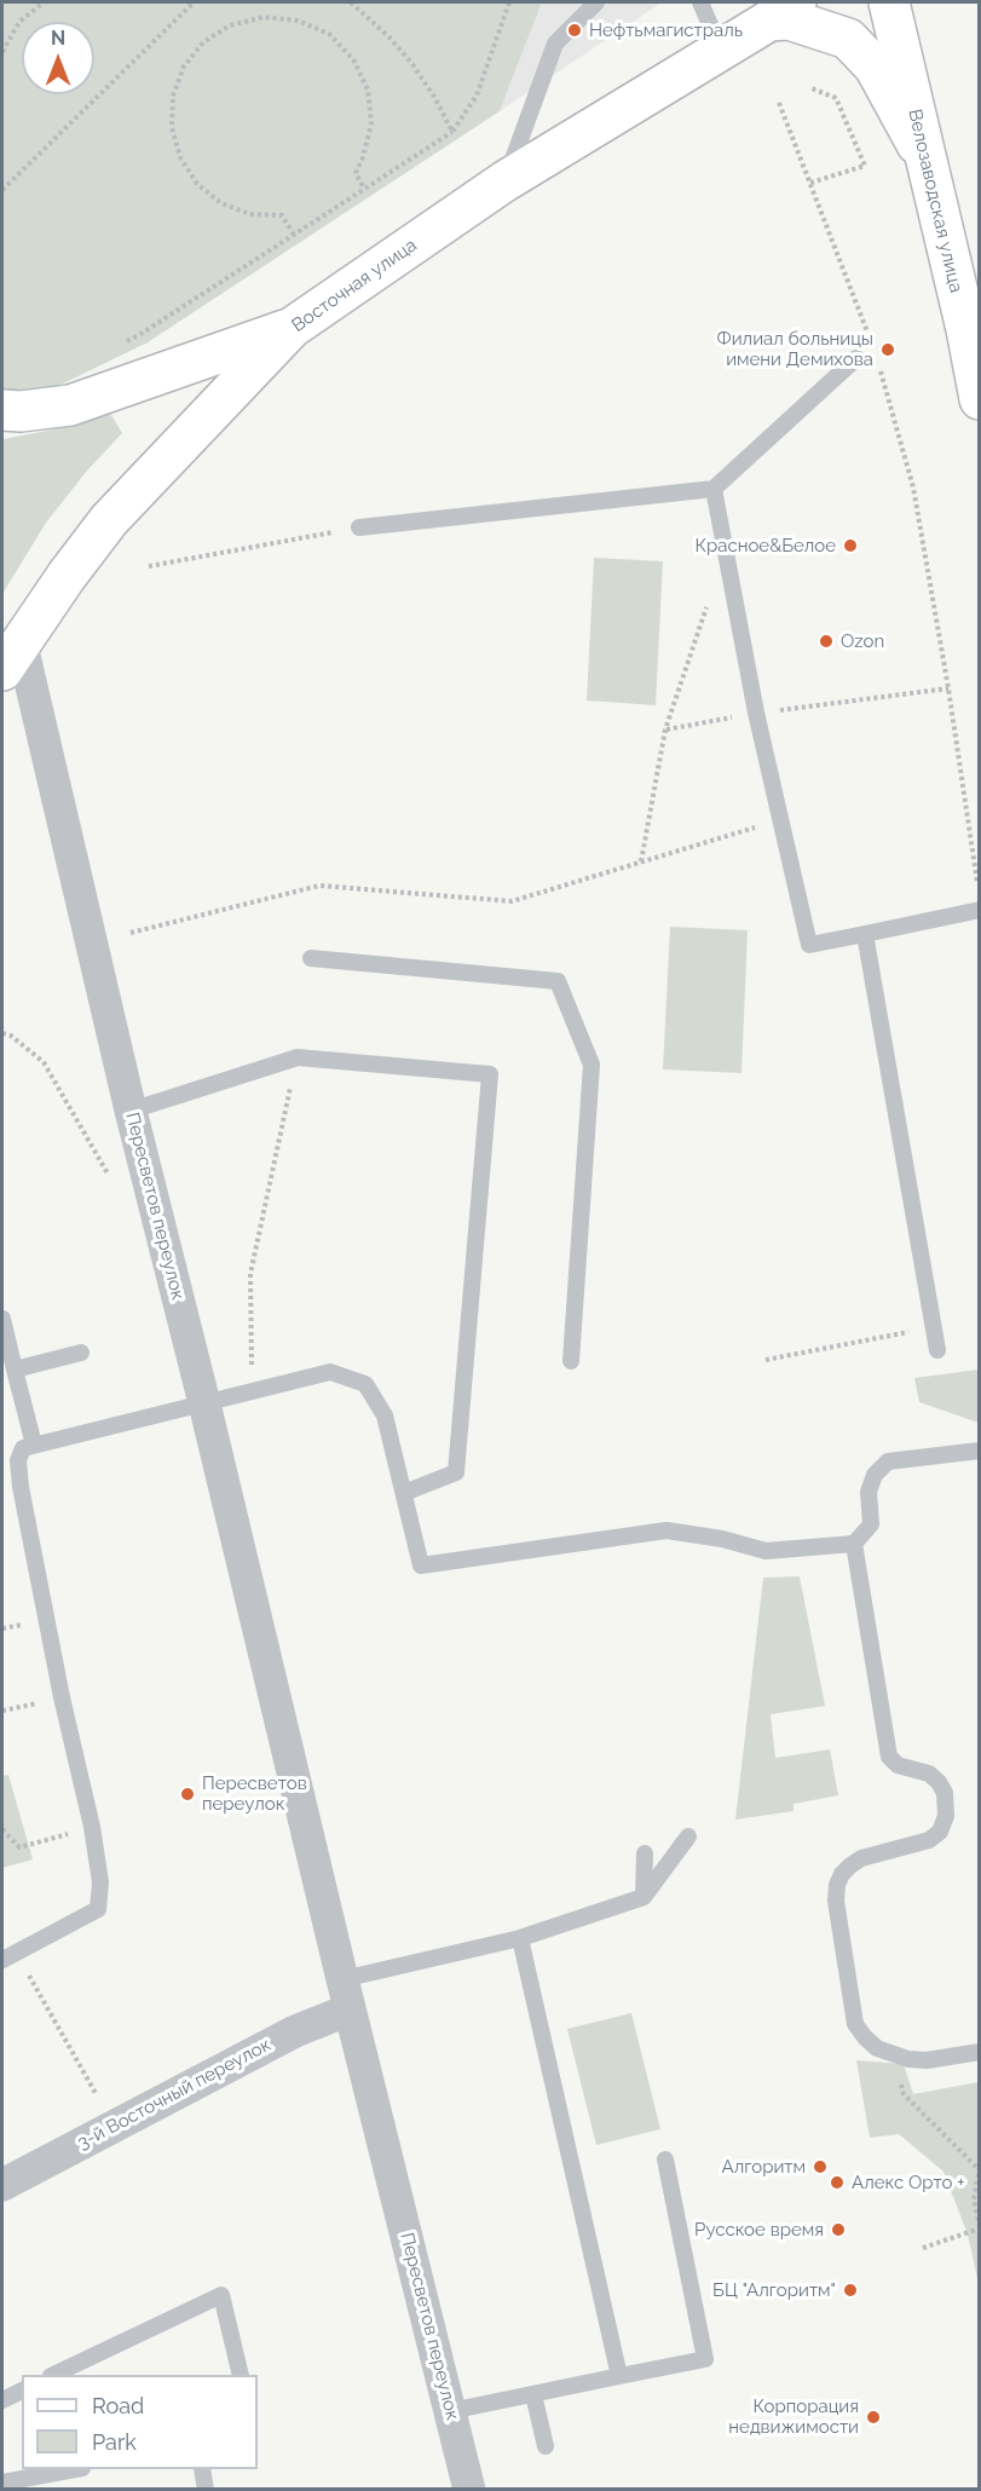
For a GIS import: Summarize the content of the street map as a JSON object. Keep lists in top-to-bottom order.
{
  "streets": {
    "main road": ["Велозаводская улица", "Восточная улица"],
    "street": ["Пересветов переулок", "3-й Восточный переулок"]
  },
  "crossings": [
    ["Восточная улица", "Пересветов переулок"],
    ["Пересветов переулок", "3-й Восточный переулок"]
  ],
  "places": [
    "Нефтьмагистраль",
    "Филиал больницы имени Демихова",
    "Красное&Белое",
    "Ozon",
    "Пересветов переулок",
    "Алгоритм",
    "Алекс Орто +",
    "Русское время",
    "БЦ \"Алгоритм\"",
    "Корпорация недвижимости"
  ],
  "legend": ["Road", "Park"],
  "north": "top"
}
